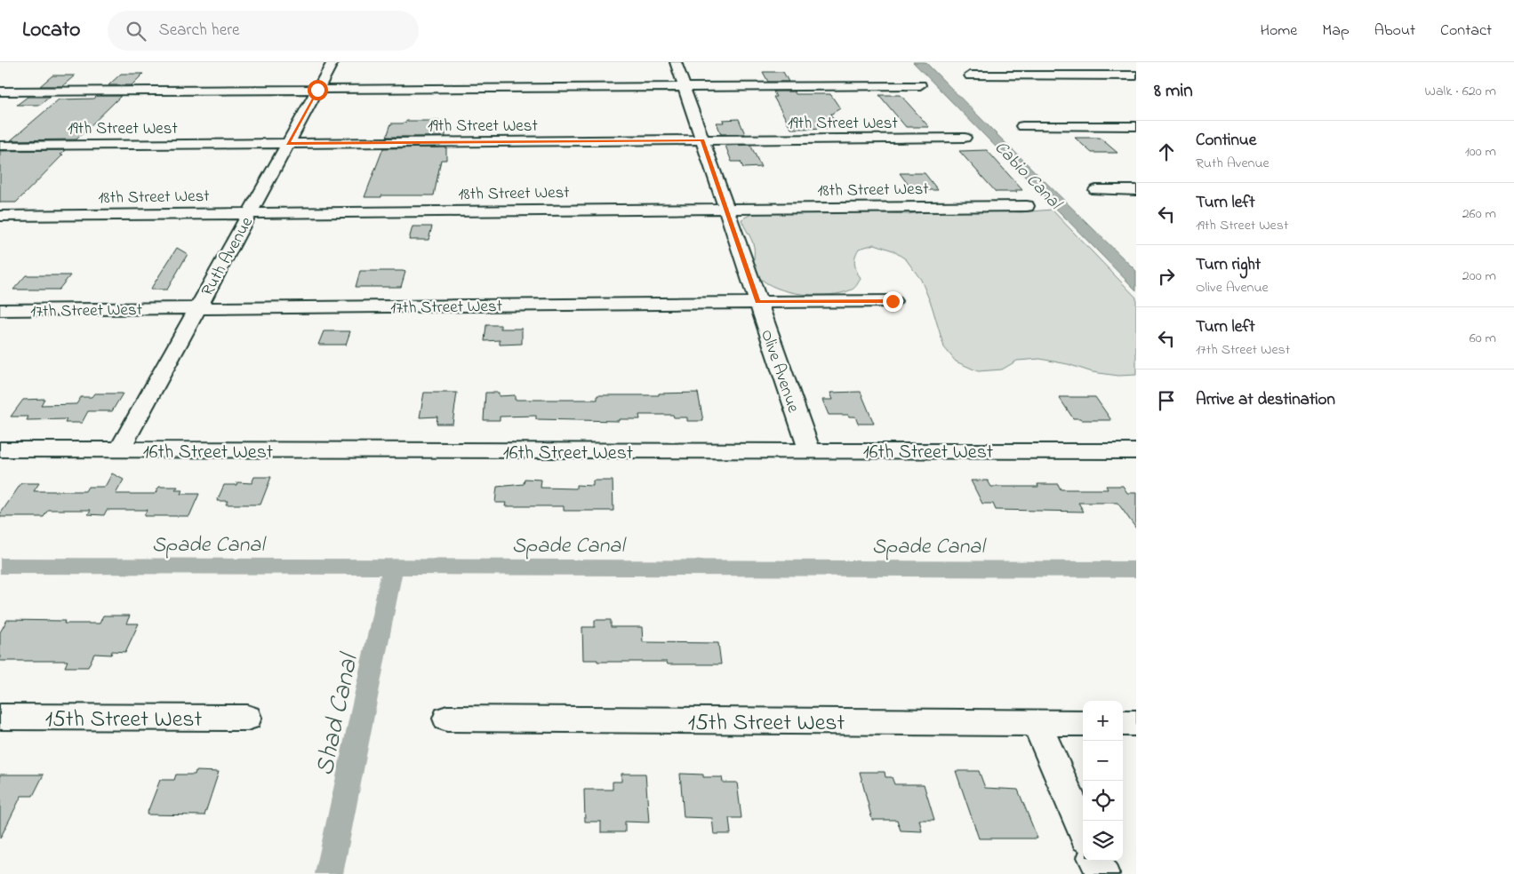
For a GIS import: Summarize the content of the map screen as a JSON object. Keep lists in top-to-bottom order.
{
  "streets": {
    "street": [
      "19th Street West",
      "18th Street West",
      "Ruth Avenue",
      "17th Street West",
      "Olive Avenue",
      "16th Street West",
      "15th Street West"
    ]
  },
  "crossings": [
    ["19th Street West", "Ruth Avenue"],
    ["19th Street West", "Olive Avenue"],
    ["18th Street West", "Ruth Avenue"],
    ["18th Street West", "Olive Avenue"],
    ["Ruth Avenue", "17th Street West"],
    ["Ruth Avenue", "16th Street West"],
    ["17th Street West", "Olive Avenue"],
    ["Olive Avenue", "16th Street West"]
  ],
  "water": ["Cabio Canal", "Spade Canal", "Shad Canal"],
  "page": {
    "header": "Locato",
    "search": "Search here",
    "nav": [
      "Home",
      "Map",
      "About",
      "Contact"
    ],
    "heading": ["8 min", "Walk · 620 m"],
    "list": [
      ["Continue", "Ruth Avenue", "100 m"],
      ["Turn left", "19th Street West", "260 m"],
      ["Turn right", "Olive Avenue", "200 m"],
      ["Turn left", "17th Street West", "60 m"],
      "Arrive at destination"
    ],
    "map_buttons": ["+", "−"]
  }
}
